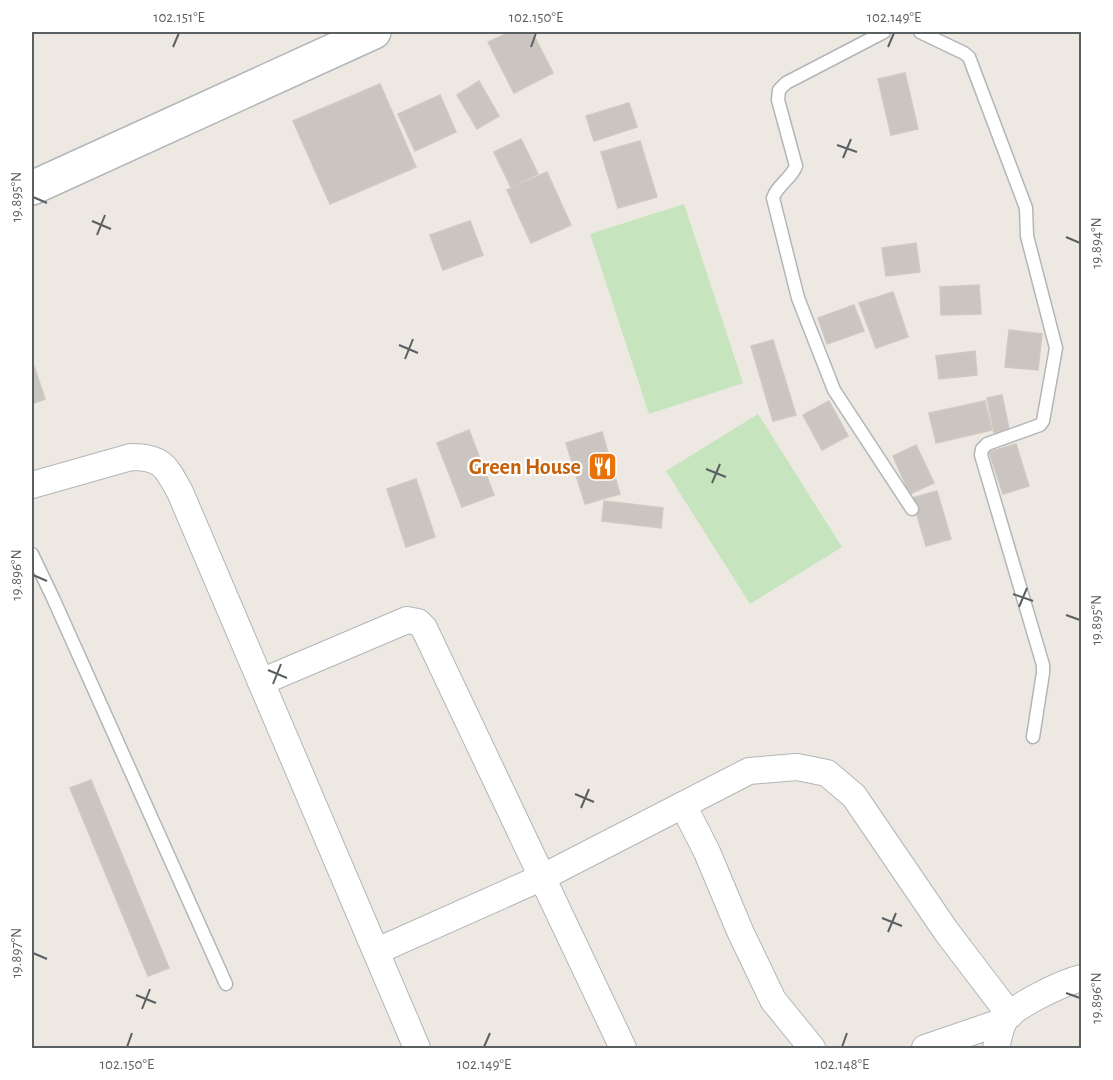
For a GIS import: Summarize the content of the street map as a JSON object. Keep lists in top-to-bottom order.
{
  "places": {
    "restaurant": ["Green House"]
  },
  "coordinates": [
    "102.151°E",
    "102.150°E",
    "102.149°E",
    "19.895°N",
    "19.894°N",
    "19.896°N",
    "19.897°N",
    "102.148°E"
  ]
}
